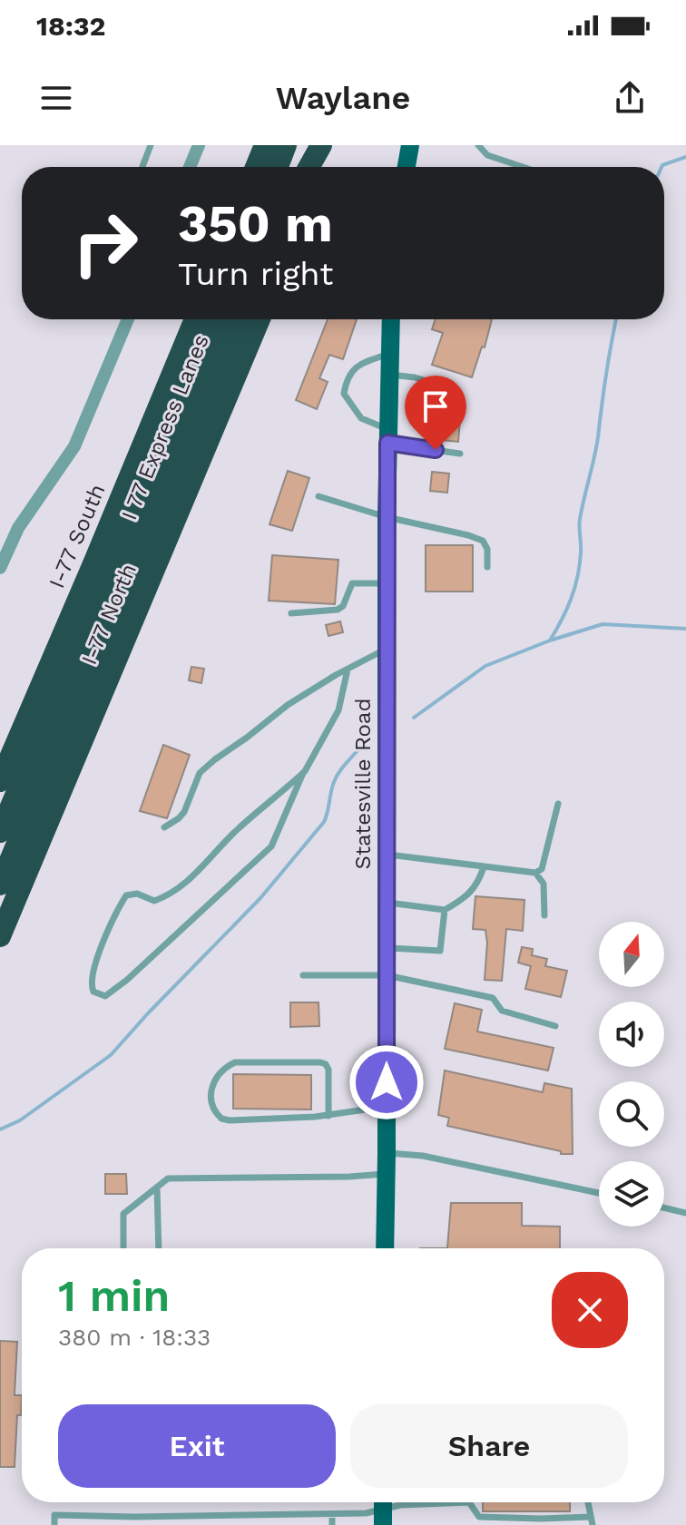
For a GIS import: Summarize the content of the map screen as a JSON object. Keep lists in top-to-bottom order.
{
  "streets": {
    "highway": ["I 77 Express Lanes", "I-77 South", "I-77 North"],
    "main road": ["Statesville Road"]
  },
  "north": "top",
  "page": {
    "status": "18:32",
    "header": "Waylane",
    "turn": ["350 m", "Turn right"],
    "heading": ["1 min", "380 m · 18:33"],
    "buttons": ["Exit", "Share"]
  }
}
